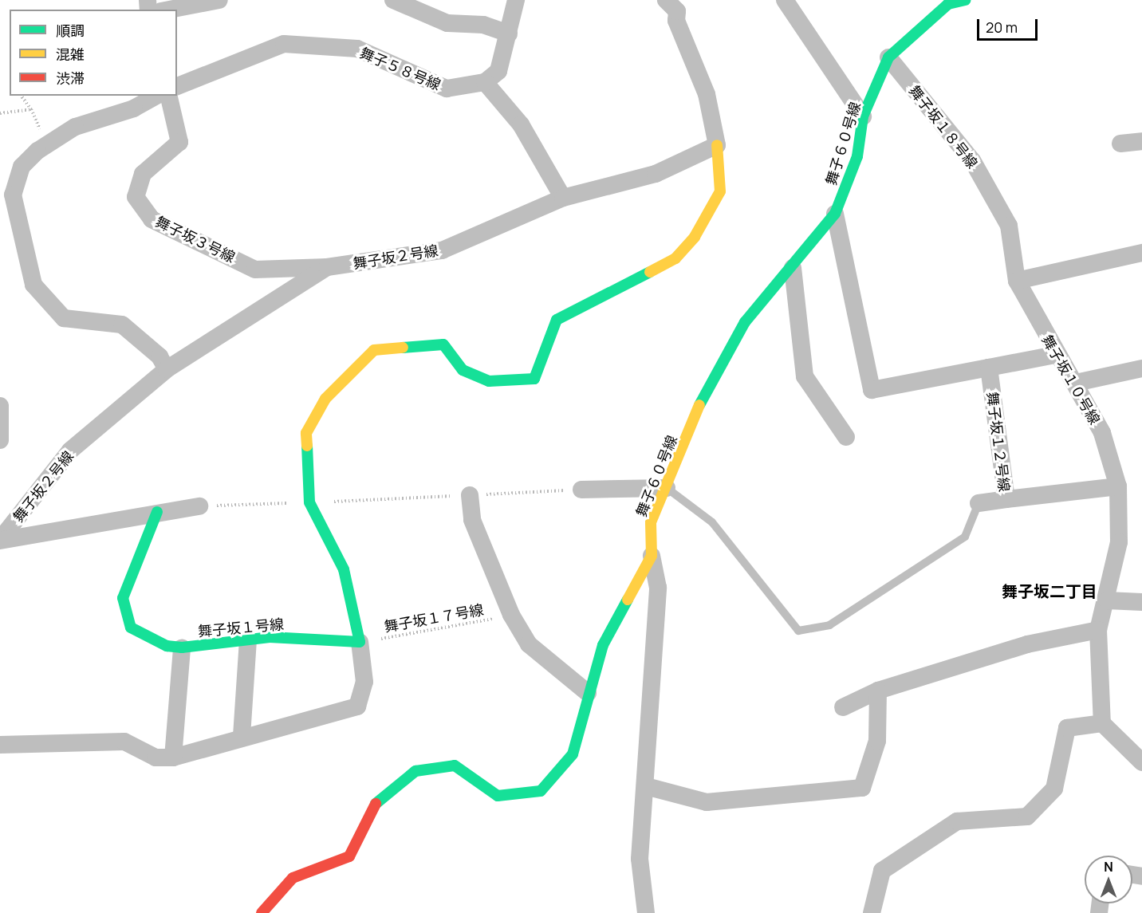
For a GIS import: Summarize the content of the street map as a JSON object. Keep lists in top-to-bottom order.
{
  "streets": {
    "street": [
      "舞子５８号線",
      "舞子坂１８号線",
      "舞子６０号線",
      "舞子坂３号線",
      "舞子坂２号線",
      "舞子坂１０号線",
      "舞子坂１２号線",
      "舞子坂１号線"
    ],
    "path": ["舞子坂１７号線"]
  },
  "crossings": [
    ["舞子坂１８号線", "舞子６０号線"],
    ["舞子坂１８号線", "舞子坂１０号線"],
    ["舞子坂３号線", "舞子坂２号線"],
    ["舞子坂１０号線", "舞子坂１２号線"],
    ["舞子坂１７号線", "舞子坂１号線"]
  ],
  "districts": ["舞子坂二丁目"],
  "legend": ["順調", "混雑", "渋滞"],
  "scale_bar": "20 m",
  "north": "top"
}
